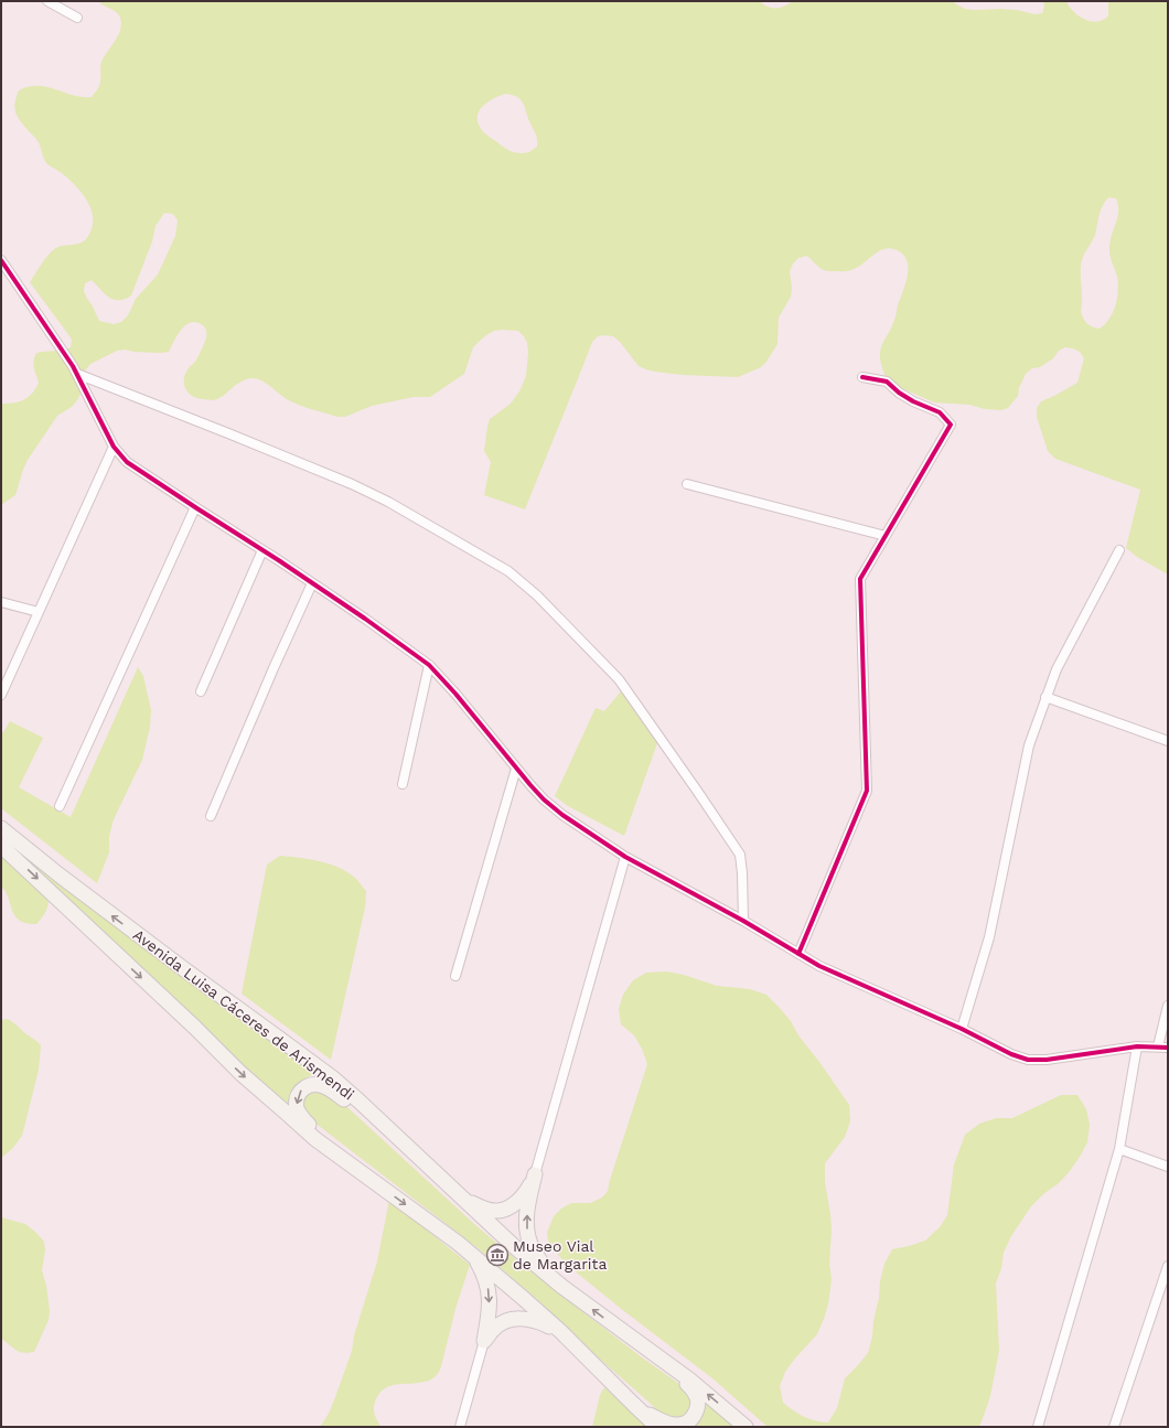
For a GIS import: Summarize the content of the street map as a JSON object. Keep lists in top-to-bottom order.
{
  "streets": {
    "main road": ["Avenida Luisa Cáceres de Arismendi"]
  },
  "places": {
    "museum": ["Museo Vial de Margarita"]
  }
}
